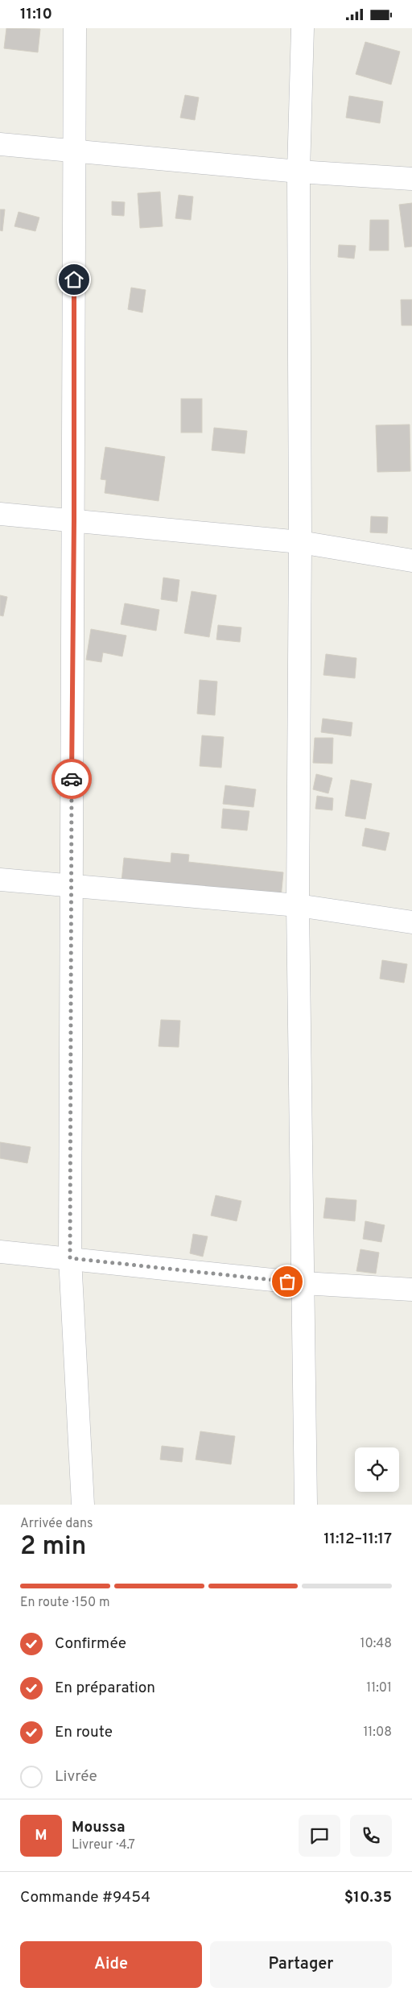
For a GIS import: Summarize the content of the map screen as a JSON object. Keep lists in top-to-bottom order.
{
  "page": {
    "status": "11:10",
    "heading": ["2 min", "Arrivée dans", "11:12–11:17"],
    "panel": [
      "Moussa",
      "Livreur · 4.7",
      "Commande #9454",
      "$10.35"
    ],
    "bar": "En route · 150 m",
    "list": [
      ["Confirmée", "10:48"],
      ["En préparation", "11:01"],
      ["En route", "11:08"],
      "Livrée"
    ],
    "round": "M",
    "buttons": ["Aide", "Partager"]
  }
}
